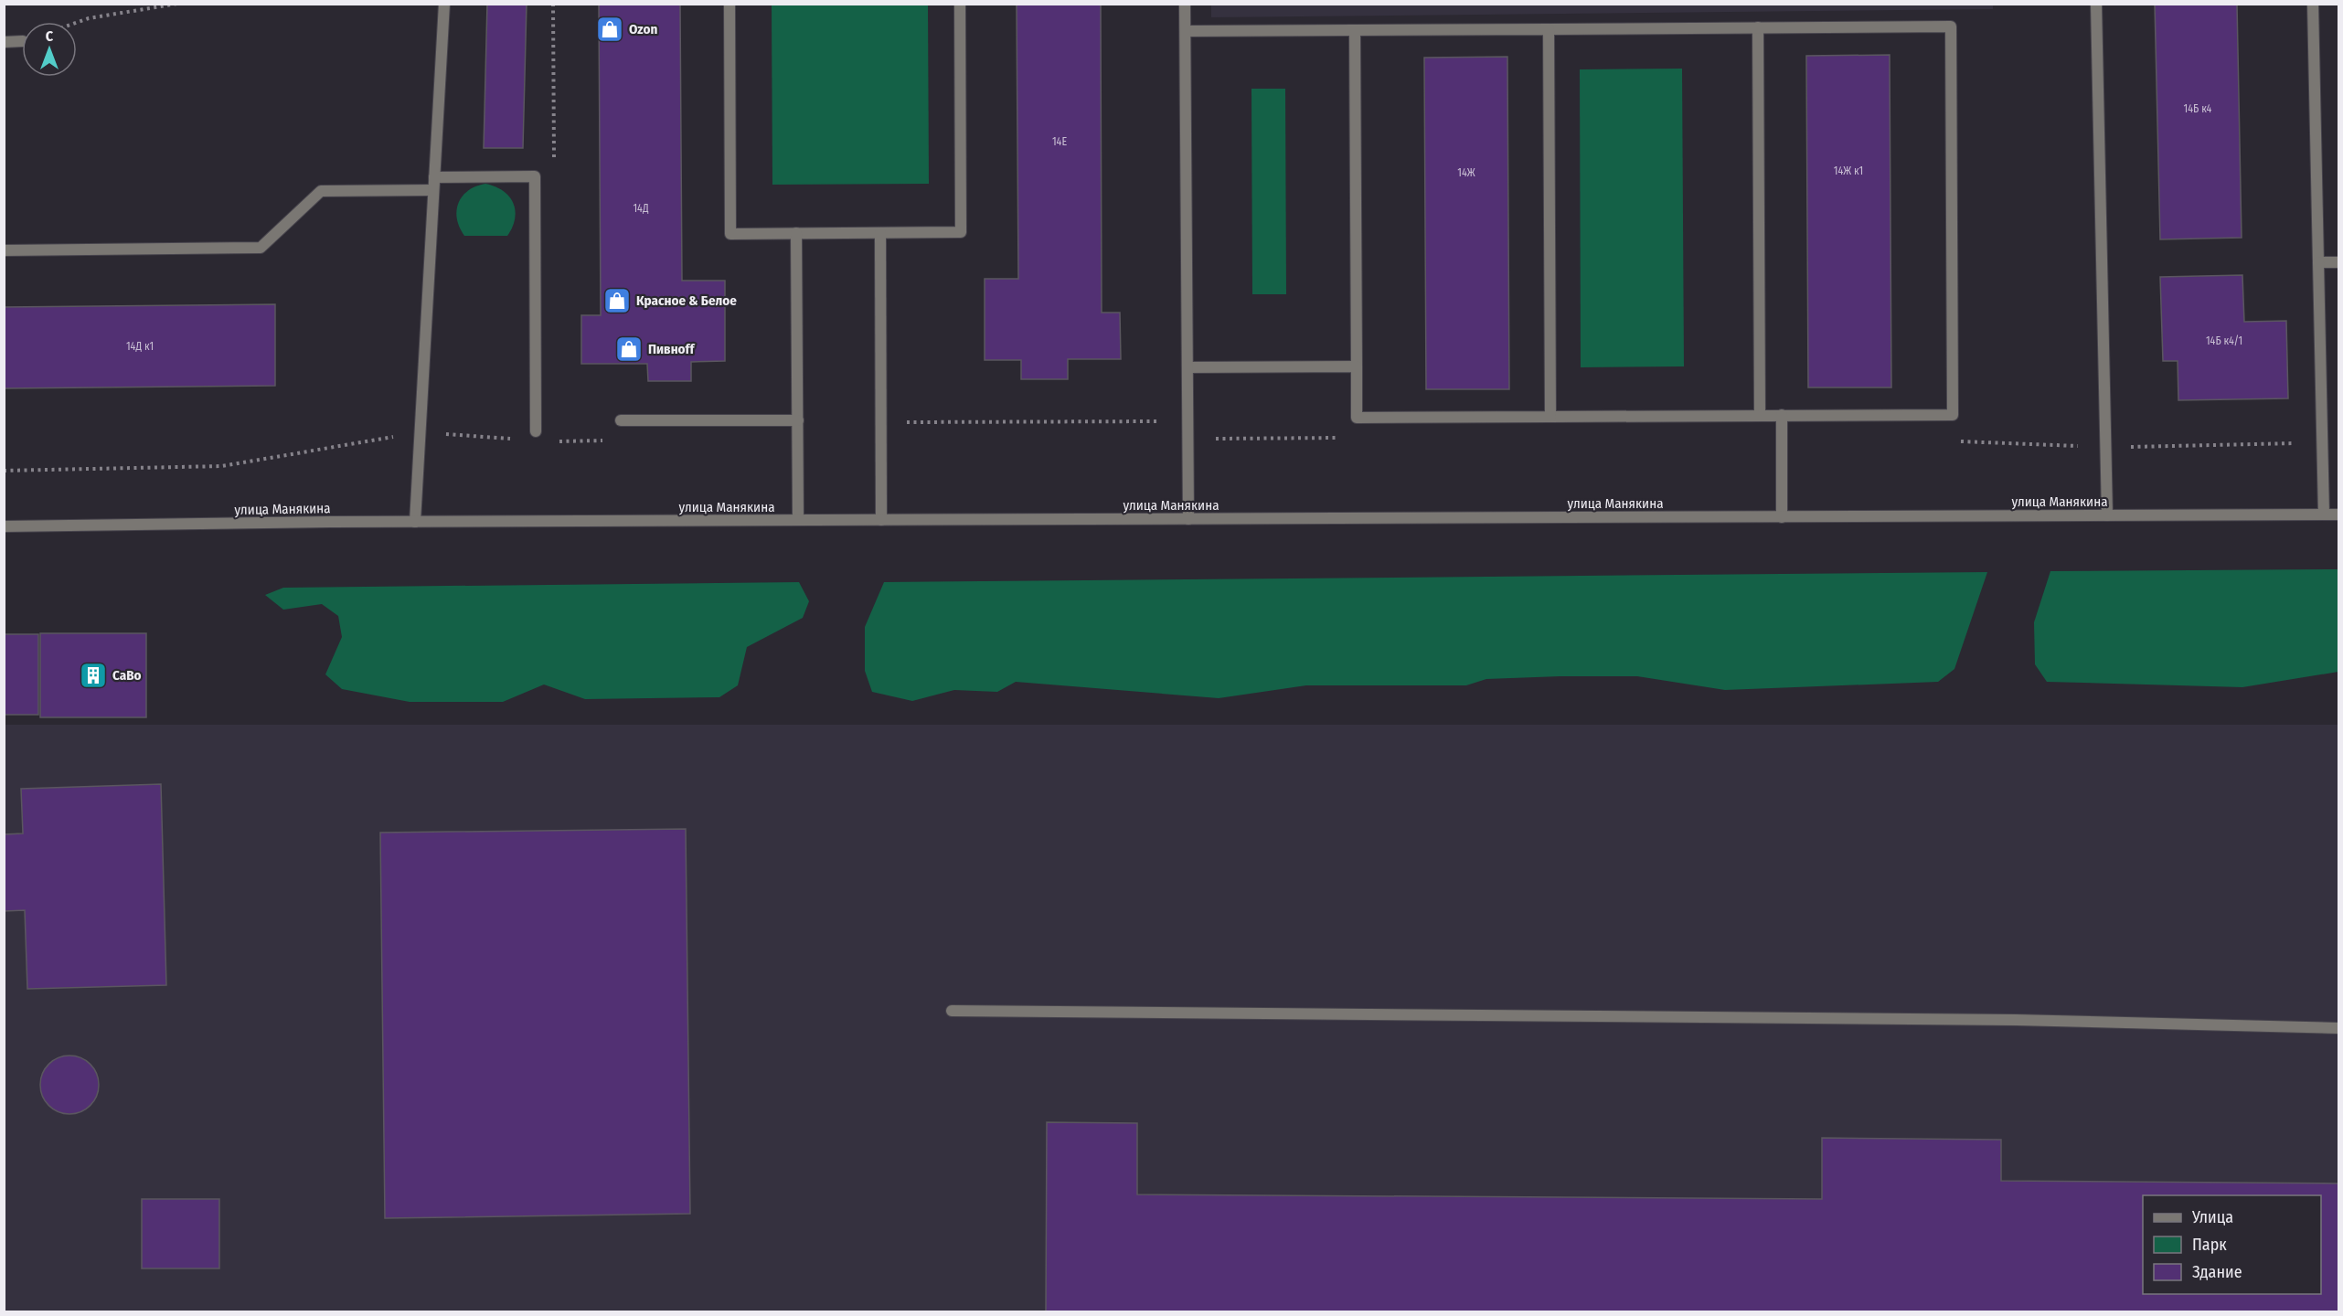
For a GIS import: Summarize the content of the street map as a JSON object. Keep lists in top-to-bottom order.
{
  "streets": {
    "street": ["улица Манякина"]
  },
  "places": {
    "shop": ["Ozon", "Красное & Белое", "Пивноff"],
    "building": ["СаВо"]
  },
  "house_numbers": [
    "14Б к4",
    "14Е",
    "14Ж к1",
    "14Ж",
    "14Д",
    "14Б к4/1",
    "14Д к1"
  ],
  "legend": ["Улица", "Парк", "Здание"],
  "north": "top"
}
